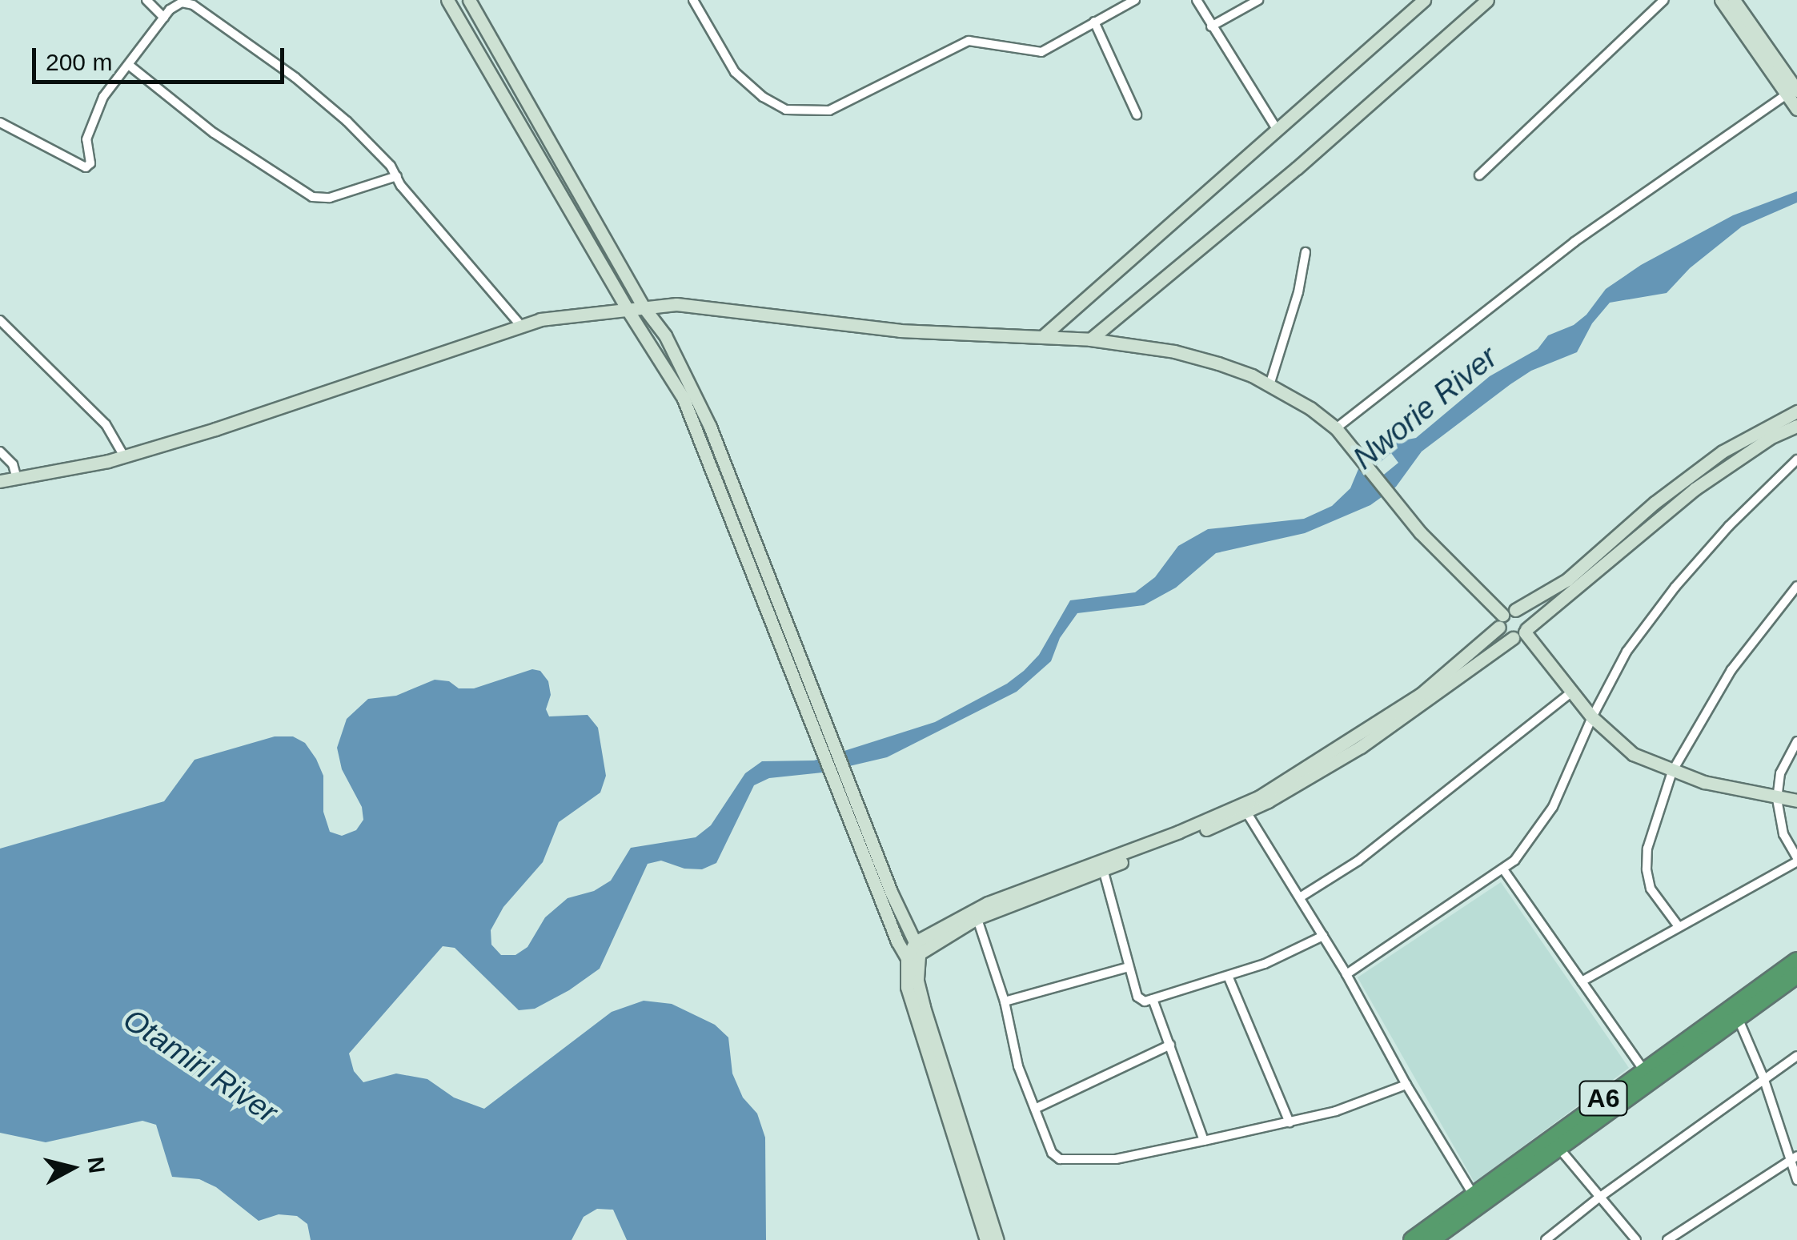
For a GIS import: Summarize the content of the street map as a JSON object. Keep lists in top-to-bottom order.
{
  "streets": {
    "highway": ["A6"]
  },
  "water": ["Nworie River", "Otamiri River"],
  "scale_bar": "200 m",
  "north": "right"
}
